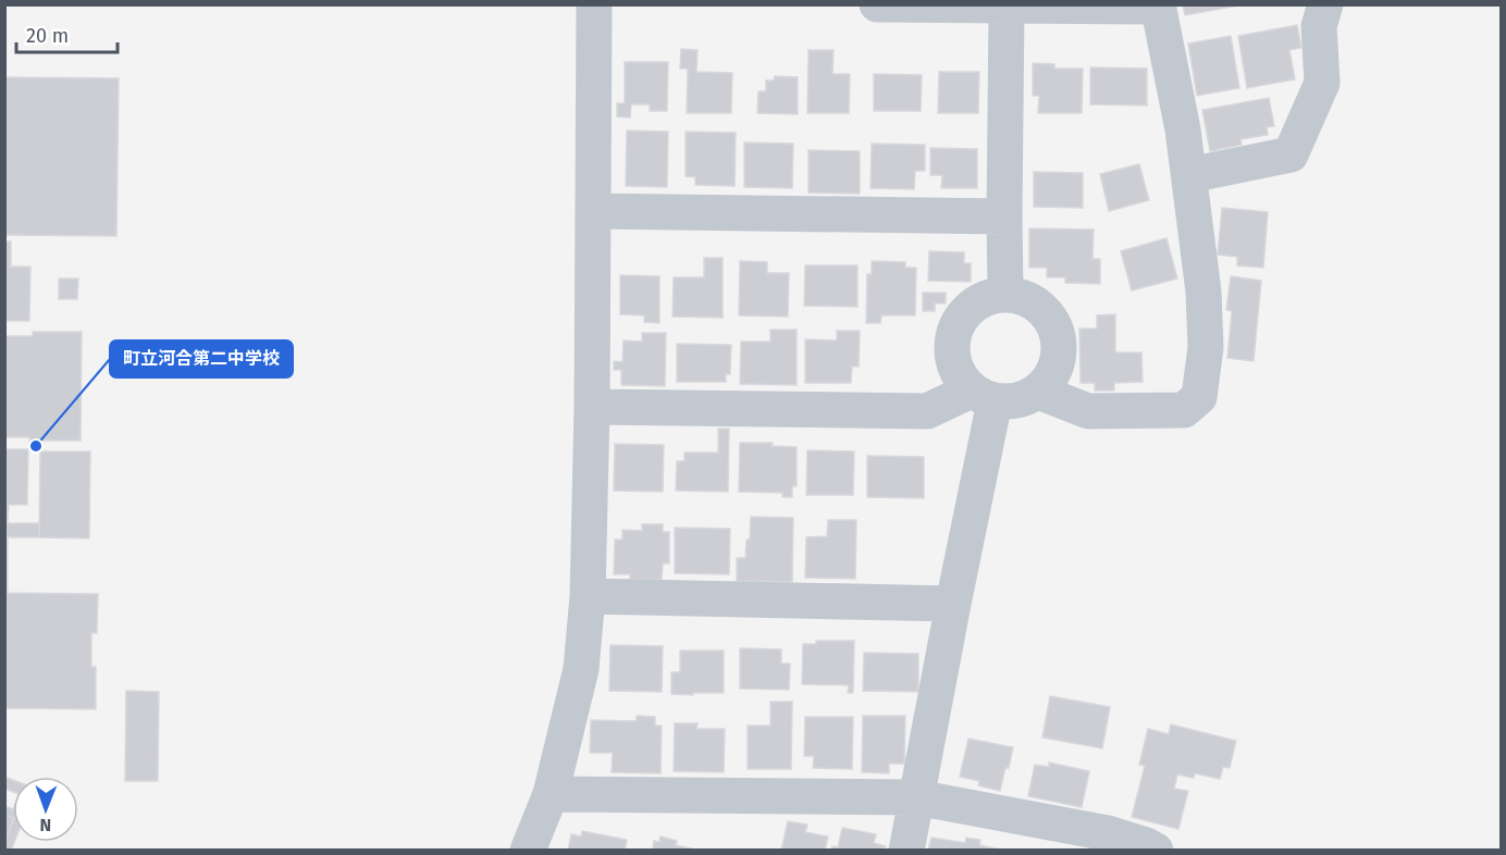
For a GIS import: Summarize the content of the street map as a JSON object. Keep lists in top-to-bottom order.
{
  "places": ["町立河合第二中学校"],
  "scale_bar": "20 m",
  "north": "bottom"
}
